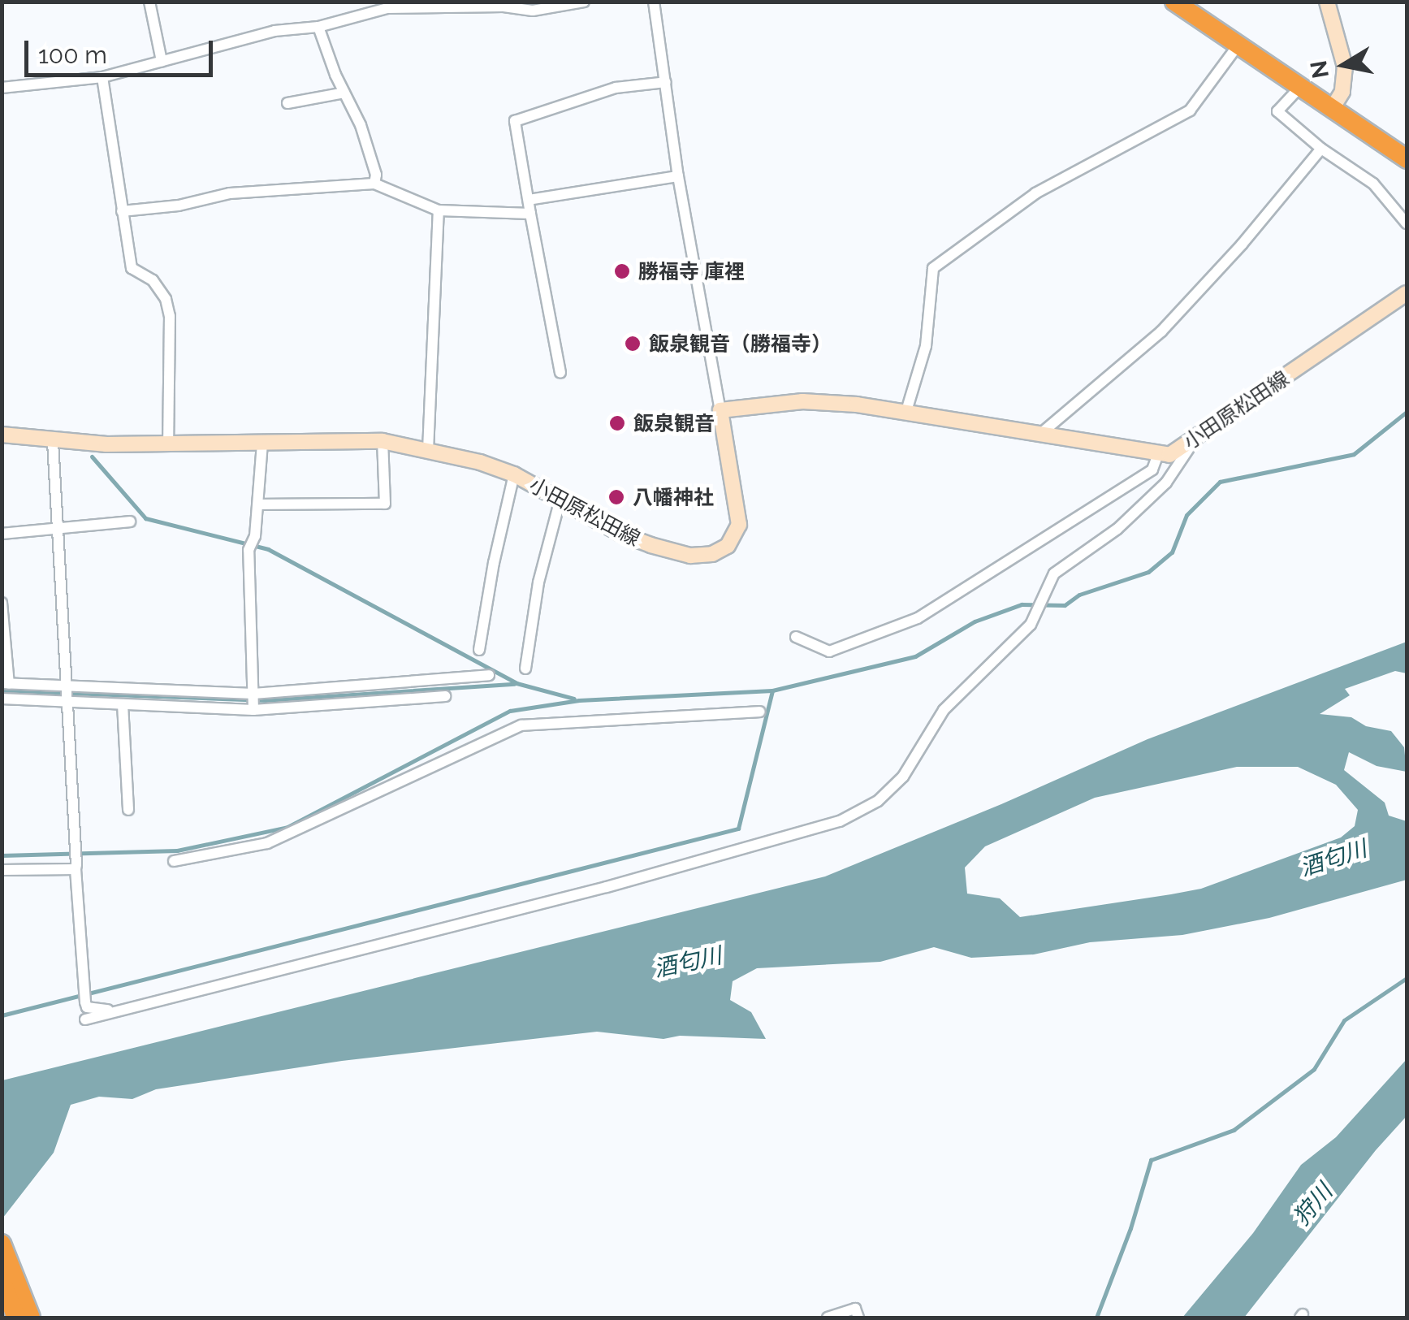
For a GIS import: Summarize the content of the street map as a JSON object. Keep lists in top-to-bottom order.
{
  "streets": {
    "main road": ["小田原松田線"]
  },
  "water": ["酒匂川", "狩川"],
  "places": [
    "勝福寺 庫裡",
    "飯泉観音（勝福寺）",
    "飯泉観音",
    "八幡神社"
  ],
  "scale_bar": "100 m",
  "north": "left"
}
